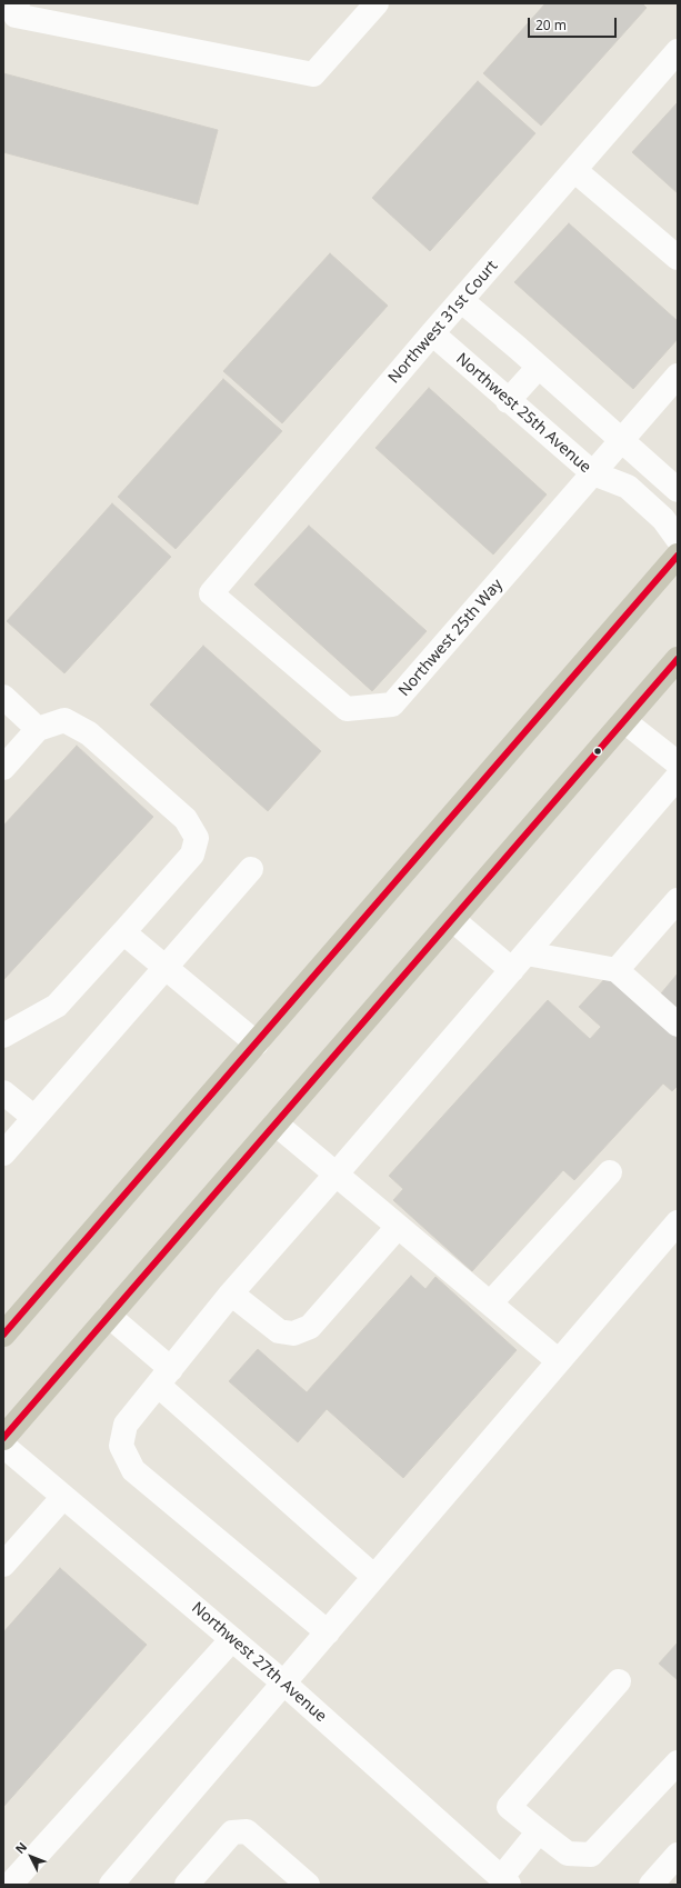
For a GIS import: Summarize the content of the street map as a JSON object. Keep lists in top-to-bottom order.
{
  "streets": {
    "street": [
      "Northwest 31st Court",
      "Northwest 25th Avenue",
      "Northwest 25th Way",
      "Northwest 27th Avenue"
    ]
  },
  "crossings": [
    ["Northwest 31st Court", "Northwest 25th Avenue"],
    ["Northwest 31st Court", "Northwest 25th Way"],
    ["Northwest 25th Avenue", "Northwest 25th Way"]
  ],
  "scale_bar": "20 m",
  "north": "top left"
}
